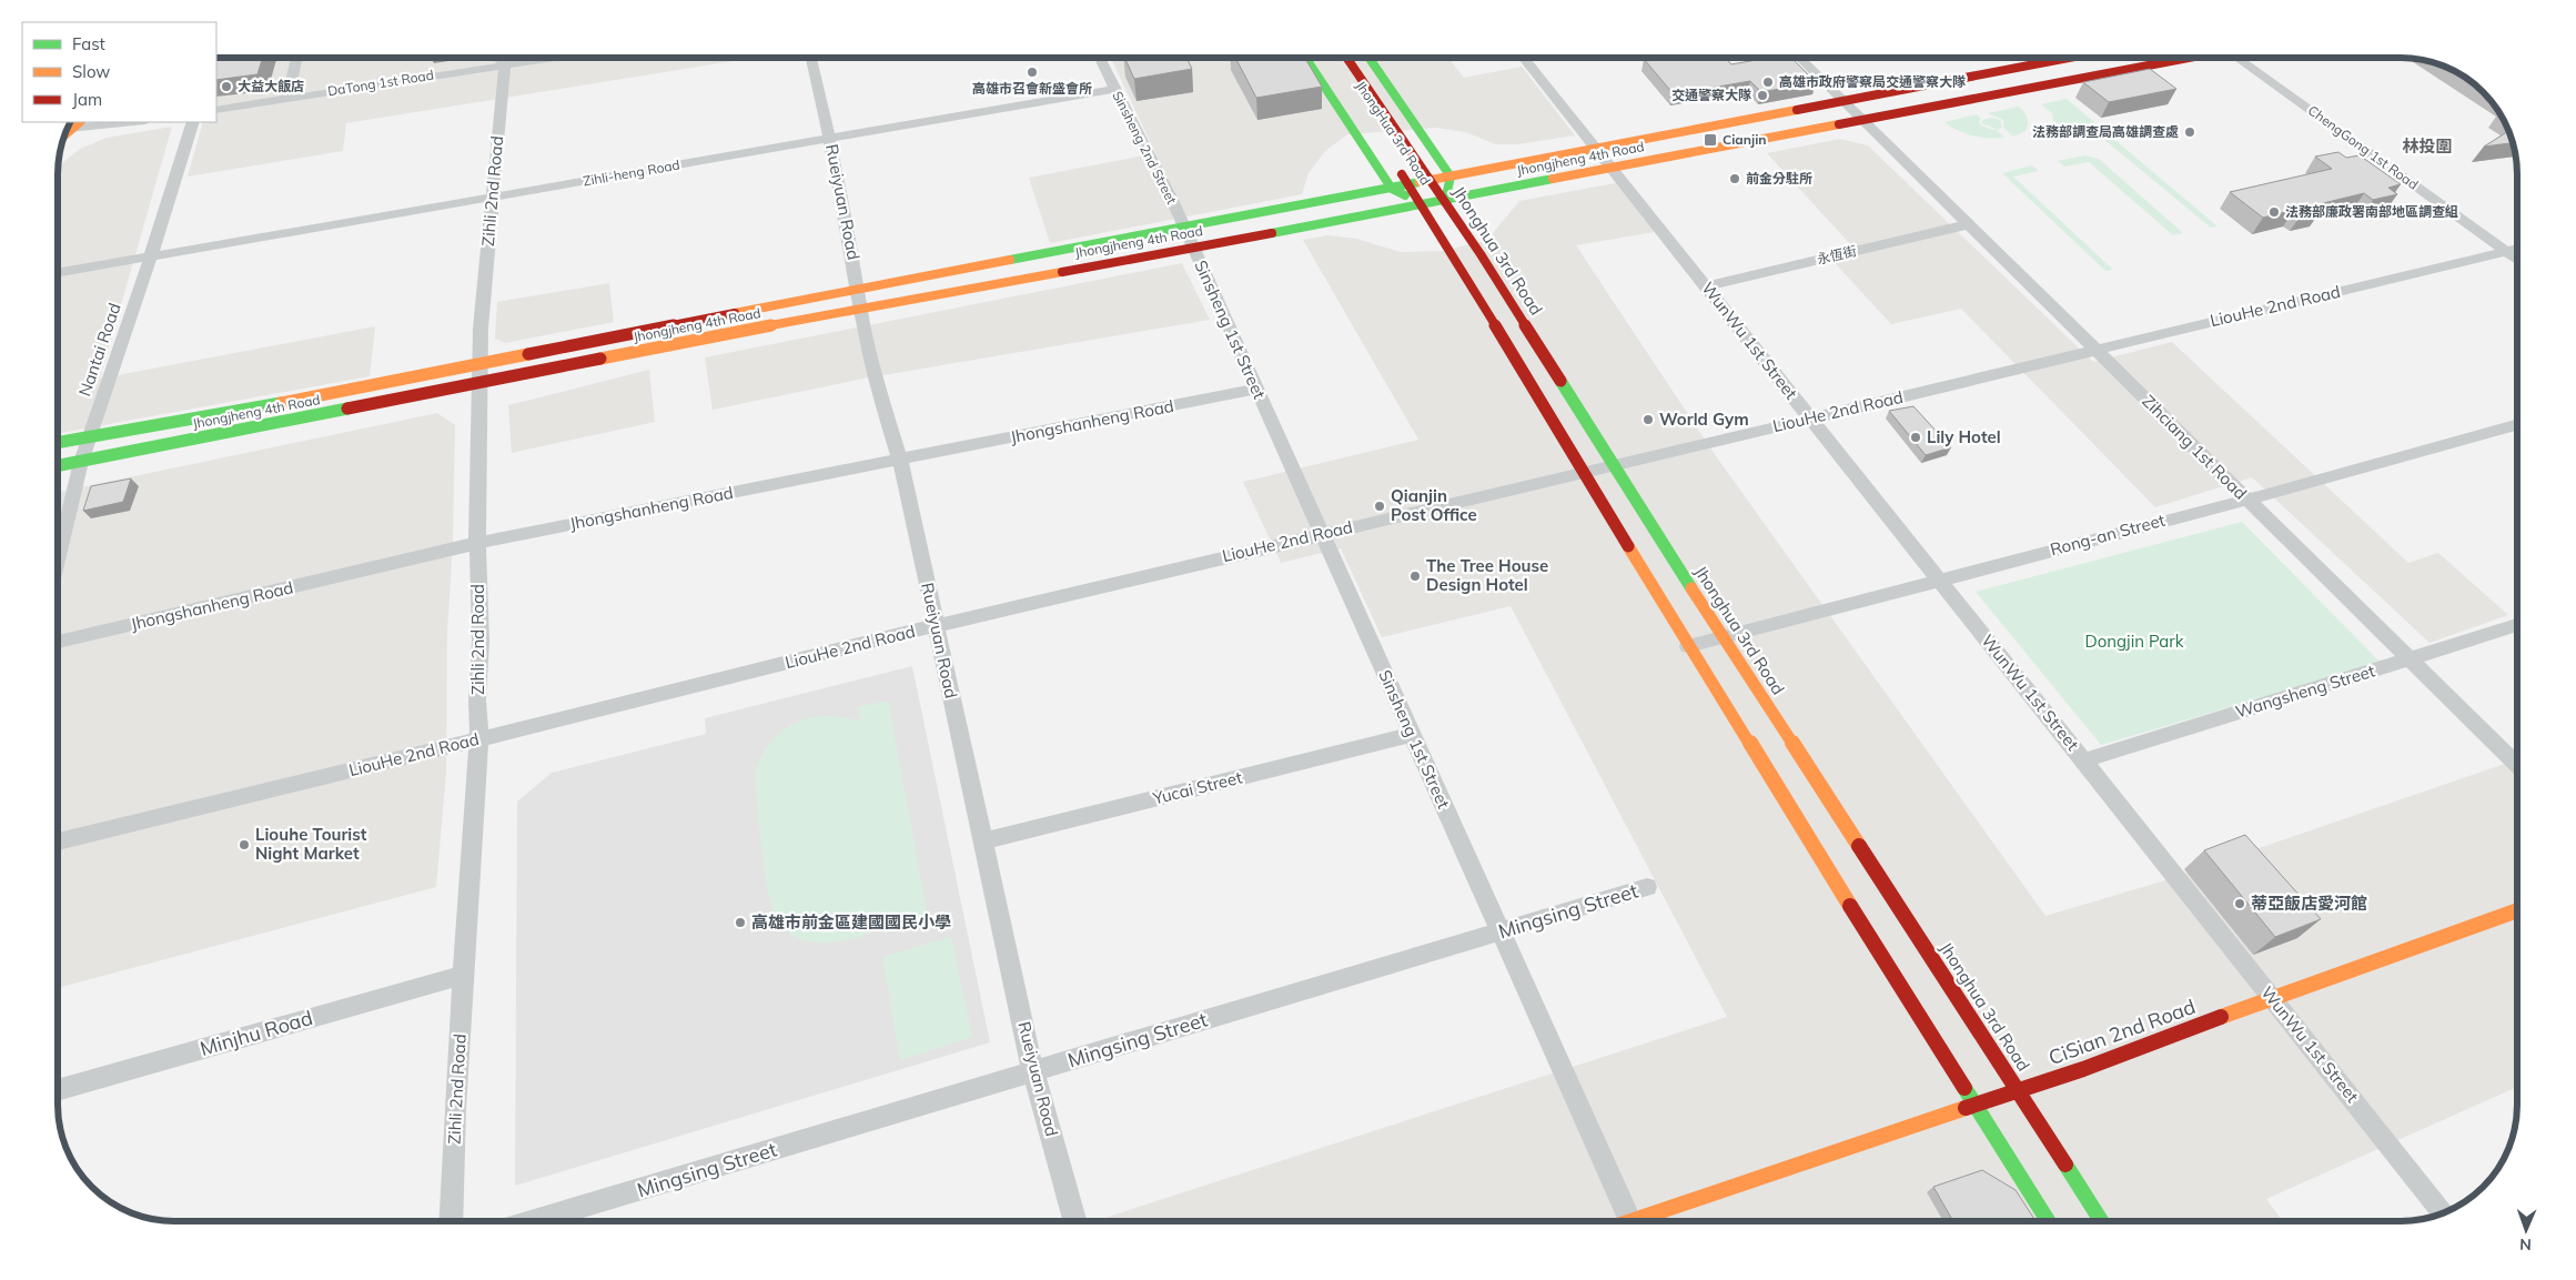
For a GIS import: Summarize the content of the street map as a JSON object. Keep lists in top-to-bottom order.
{
  "streets": {
    "street": [
      "DaTong 1st Road",
      "JhongHua 3rd Road",
      "Sinsheng 2nd Street",
      "ChengGong 1st Road",
      "Jhongjheng 4th Road",
      "Zihli-heng Road",
      "Zihli 2nd Road",
      "Rueiyuan Road",
      "Jhonghua 3rd Road",
      "永恆街",
      "LiouHe 2nd Road",
      "Sinsheng 1st Street",
      "WunWu 1st Street",
      "Nantai Road",
      "Jhongshanheng Road",
      "Zihciang 1st Road",
      "Rong-an Street",
      "Wangsheng Street",
      "Yucai Street",
      "Mingsing Street",
      "CiSian 2nd Road",
      "Minjhu Road"
    ]
  },
  "crossings": [
    ["DaTong 1st Road", "Zihli 2nd Road"],
    ["JhongHua 3rd Road", "Jhongjheng 4th Road"],
    ["JhongHua 3rd Road", "Jhonghua 3rd Road"],
    ["Sinsheng 2nd Street", "Jhongjheng 4th Road"],
    ["Sinsheng 2nd Street", "Zihli-heng Road"],
    ["Sinsheng 2nd Street", "Sinsheng 1st Street"],
    ["ChengGong 1st Road", "LiouHe 2nd Road"],
    ["Jhongjheng 4th Road", "Zihli 2nd Road"],
    ["Jhongjheng 4th Road", "Rueiyuan Road"],
    ["Jhongjheng 4th Road", "Jhonghua 3rd Road"],
    ["Jhongjheng 4th Road", "Sinsheng 1st Street"],
    ["Jhongjheng 4th Road", "WunWu 1st Street"],
    ["Jhongjheng 4th Road", "Nantai Road"],
    ["Jhongjheng 4th Road", "Zihciang 1st Road"],
    ["Zihli-heng Road", "Zihli 2nd Road"],
    ["Zihli-heng Road", "Rueiyuan Road"],
    ["Zihli-heng Road", "Nantai Road"],
    ["Zihli 2nd Road", "LiouHe 2nd Road"],
    ["Zihli 2nd Road", "Jhongshanheng Road"],
    ["Zihli 2nd Road", "Minjhu Road"],
    ["Rueiyuan Road", "LiouHe 2nd Road"],
    ["Rueiyuan Road", "Jhongshanheng Road"],
    ["Rueiyuan Road", "Yucai Street"],
    ["Rueiyuan Road", "Mingsing Street"],
    ["Jhonghua 3rd Road", "LiouHe 2nd Road"],
    ["Jhonghua 3rd Road", "Rong-an Street"],
    ["Jhonghua 3rd Road", "CiSian 2nd Road"],
    ["永恆街", "WunWu 1st Street"],
    ["永恆街", "Zihciang 1st Road"],
    ["LiouHe 2nd Road", "Sinsheng 1st Street"],
    ["LiouHe 2nd Road", "WunWu 1st Street"],
    ["LiouHe 2nd Road", "Zihciang 1st Road"],
    ["Sinsheng 1st Street", "Jhongshanheng Road"],
    ["Sinsheng 1st Street", "Yucai Street"],
    ["Sinsheng 1st Street", "Mingsing Street"],
    ["WunWu 1st Street", "Rong-an Street"],
    ["WunWu 1st Street", "Wangsheng Street"],
    ["WunWu 1st Street", "CiSian 2nd Road"],
    ["Zihciang 1st Road", "Rong-an Street"],
    ["Zihciang 1st Road", "Wangsheng Street"]
  ],
  "districts": ["林投圍"],
  "parks": ["Dongjin Park"],
  "places": {
    "other": [
      "高雄市召會新盛會所",
      "高雄市政府警察局交通警察大隊",
      "大益大飯店",
      "交通警察大隊",
      "法務部調查局高雄調查處",
      "前金分駐所",
      "法務部廉政署南部地區調查組",
      "World Gym",
      "Lily Hotel",
      "Qianjin Post Office",
      "The Tree House Design Hotel",
      "Liouhe Tourist Night Market",
      "蒂亞飯店愛河館",
      "高雄市前金區建國國民小學"
    ],
    "transit": ["Cianjin"]
  },
  "legend": ["Fast", "Slow", "Jam"],
  "north": "bottom"
}
